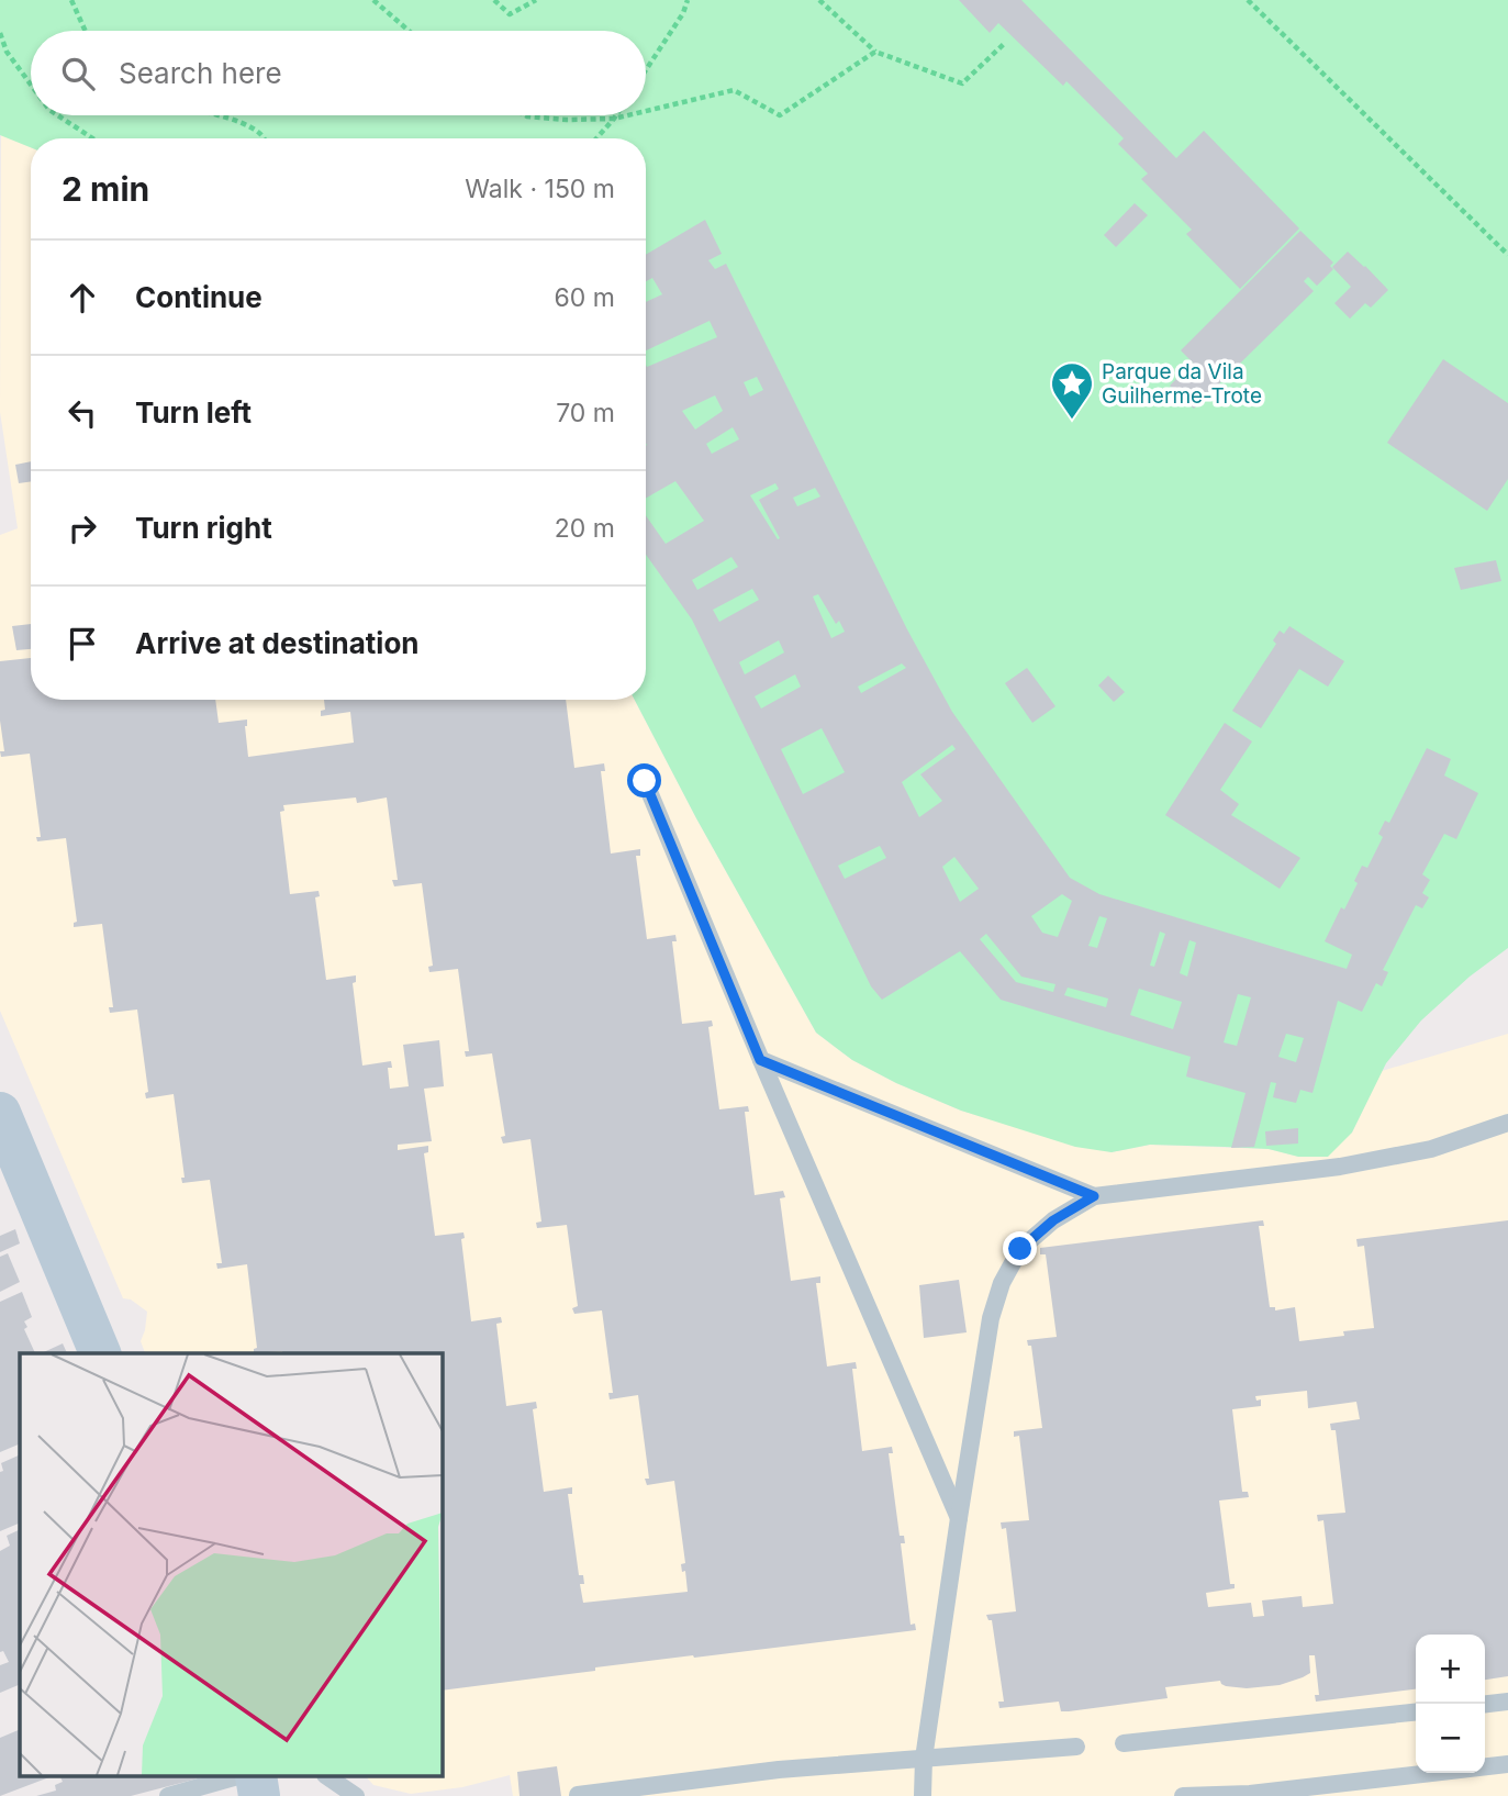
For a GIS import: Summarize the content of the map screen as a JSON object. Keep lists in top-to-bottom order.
{
  "places": {
    "place": ["Parque da Vila Guilherme-Trote"]
  },
  "page": {
    "search": "Search here",
    "heading": ["2 min", "Walk · 150 m"],
    "list": [
      ["Continue", "60 m"],
      ["Turn left", "70 m"],
      ["Turn right", "20 m"],
      "Arrive at destination"
    ],
    "map_buttons": ["+", "−"]
  }
}
